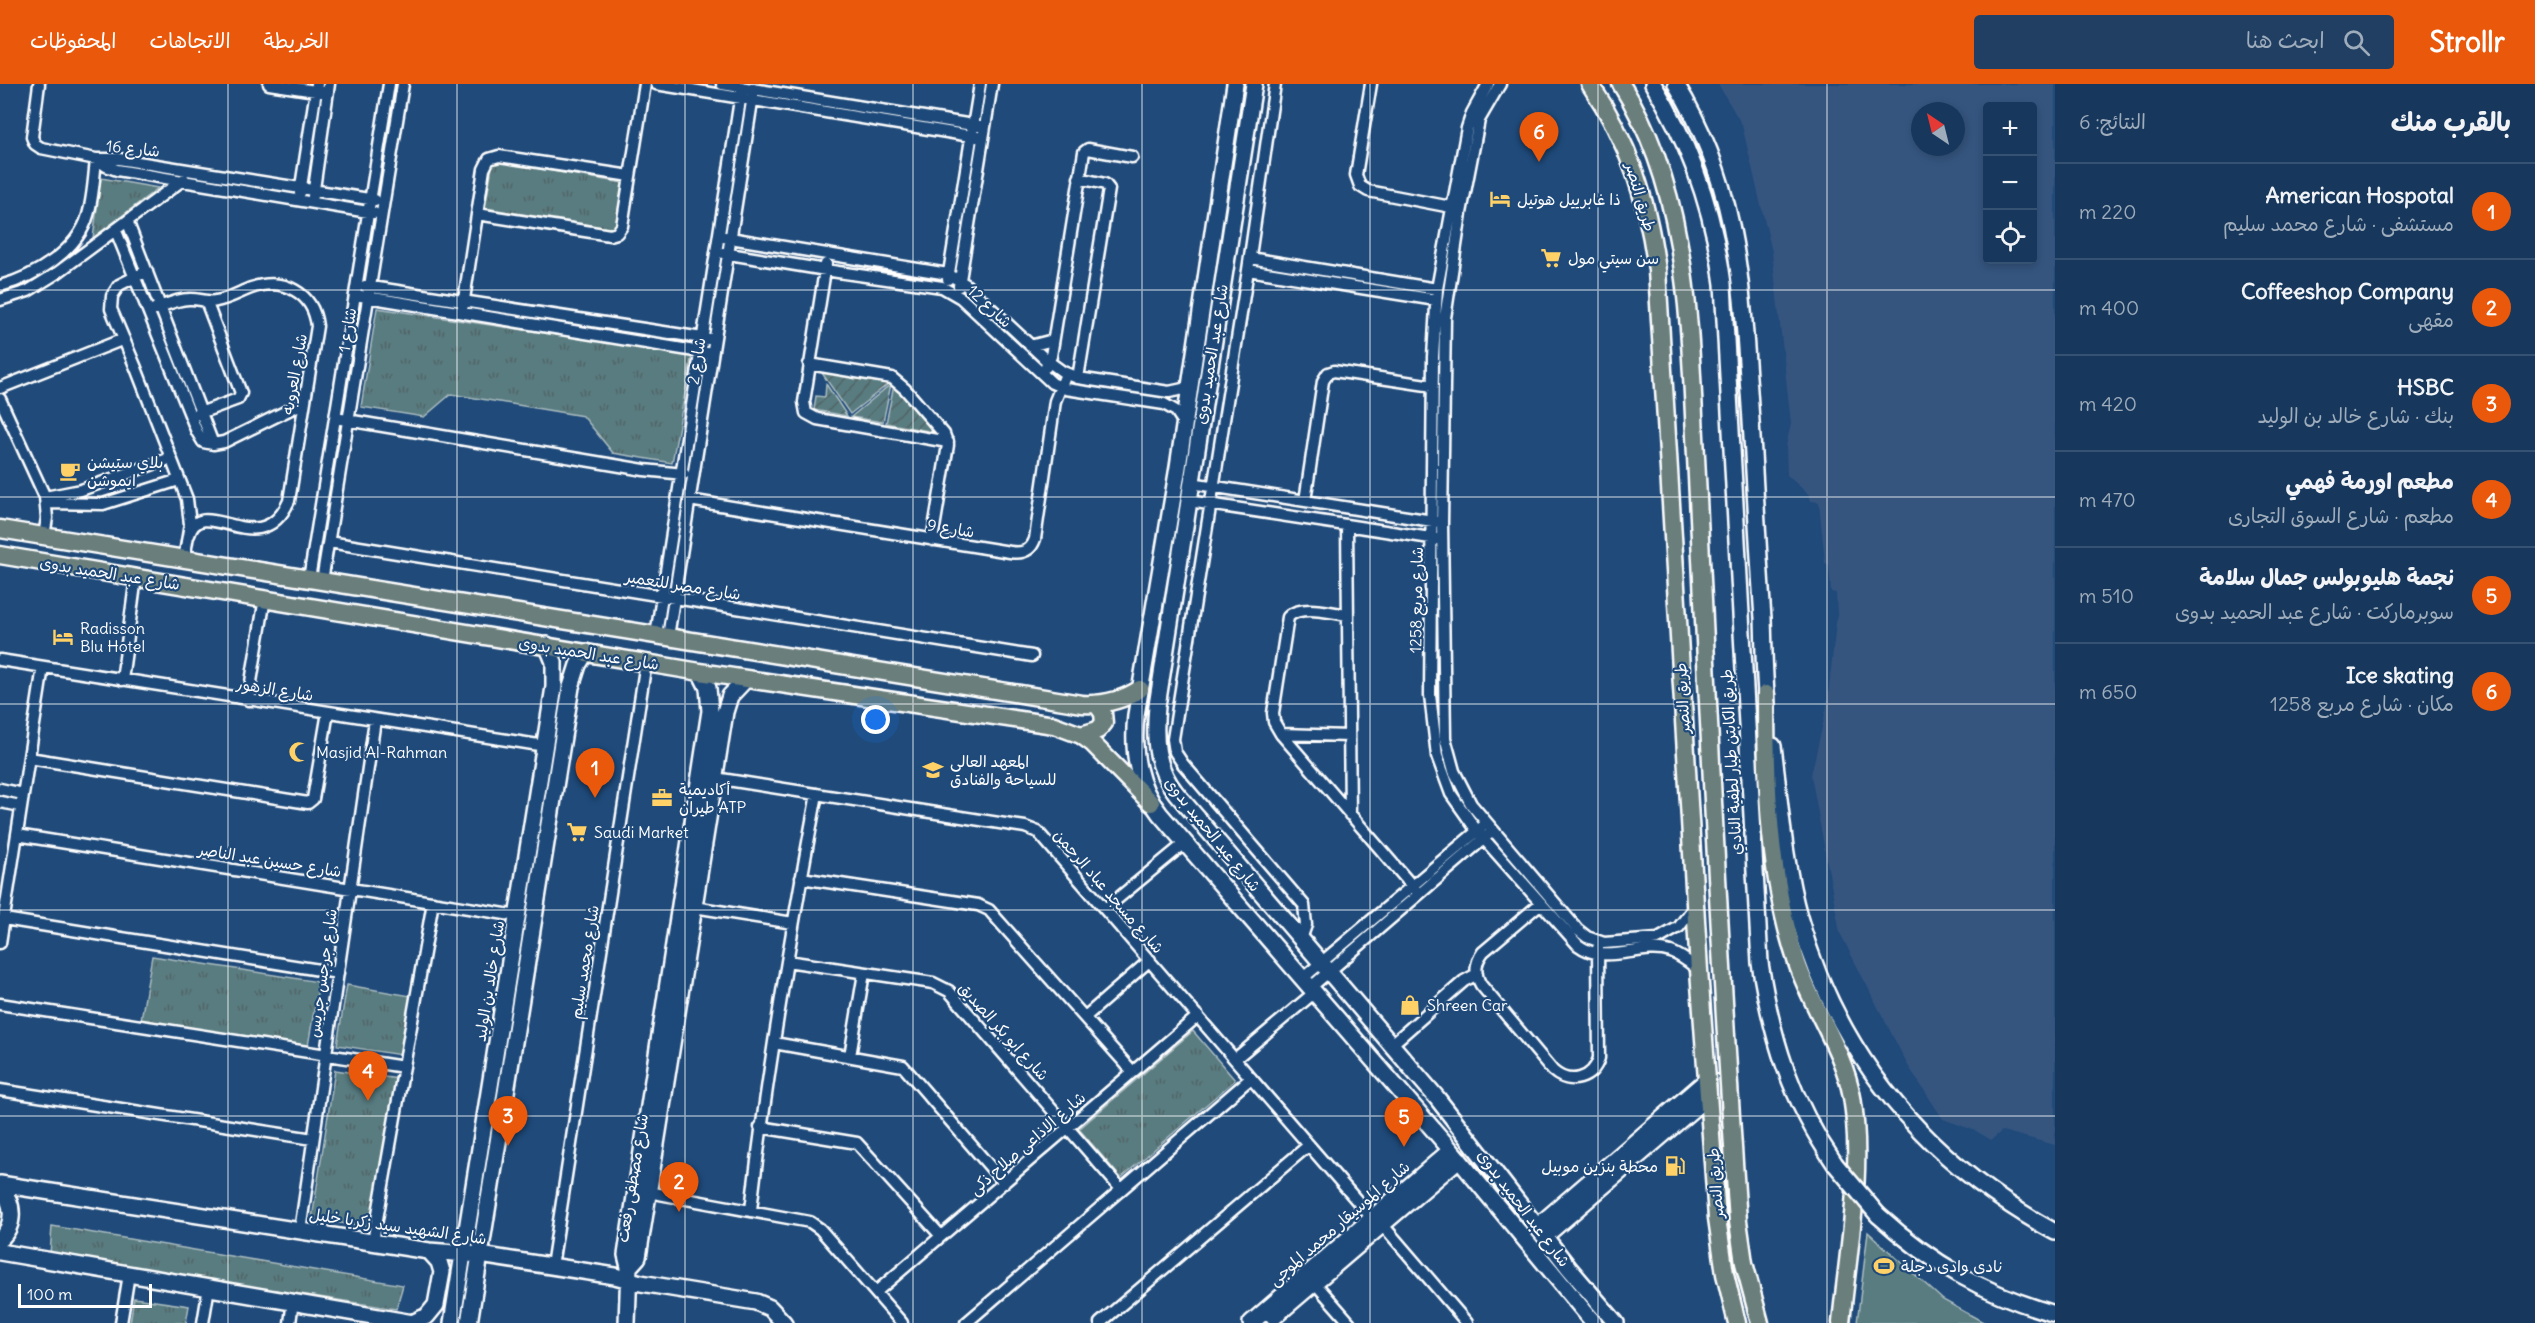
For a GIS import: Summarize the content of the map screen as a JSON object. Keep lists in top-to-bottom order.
{
  "streets": {
    "main road": [
      "طريق النصر",
      "شارع عبد الحميد بدوى",
      "طريق الكابتن طيار لطفية النادي",
      "شارع خالد بن الوليد",
      "شارع مصطفى رفعت",
      "شارع الموسيقار محمد الموجى",
      "شارع الشهيد سيد زكريا خليل"
    ],
    "street": [
      "شارع 16",
      "شارع 12",
      "شارع 1",
      "شارع 2",
      "شارع العروبه",
      "شارع 9",
      "شارع مصر للتعمير",
      "شارع مربع 1258",
      "شارع الزهور",
      "شارع حسين عبد الناصر",
      "شارع مسجد عباد الرحمن",
      "شارع محمد سليم",
      "شارع جرجس جريس",
      "شارع ابو بكر الصديق",
      "شارع الاذاعى صلاح ذكى"
    ]
  },
  "crossings": [
    ["شارع 16", "شارع 1"],
    ["شارع 12", "شارع عبد الحميد بدوى"],
    ["شارع 12", "شارع 2"],
    ["شارع 12", "شارع 9"],
    ["شارع 1", "شارع عبد الحميد بدوى"],
    ["شارع 1", "شارع مصر للتعمير"],
    ["شارع عبد الحميد بدوى", "شارع 2"],
    ["شارع عبد الحميد بدوى", "شارع محمد سليم"],
    ["شارع عبد الحميد بدوى", "شارع خالد بن الوليد"],
    ["شارع عبد الحميد بدوى", "شارع مصطفى رفعت"],
    ["شارع عبد الحميد بدوى", "شارع الموسيقار محمد الموجى"],
    ["شارع 2", "شارع 9"],
    ["شارع 2", "شارع مصر للتعمير"],
    ["شارع الزهور", "شارع جرجس جريس"],
    ["شارع الزهور", "شارع خالد بن الوليد"],
    ["شارع حسين عبد الناصر", "شارع جرجس جريس"],
    ["شارع حسين عبد الناصر", "شارع خالد بن الوليد"],
    ["شارع مسجد عباد الرحمن", "شارع الاذاعى صلاح ذكى"],
    ["شارع مسجد عباد الرحمن", "شارع مصطفى رفعت"],
    ["شارع مسجد عباد الرحمن", "شارع الموسيقار محمد الموجى"],
    ["شارع محمد سليم", "شارع الشهيد سيد زكريا خليل"],
    ["شارع جرجس جريس", "شارع الشهيد سيد زكريا خليل"],
    ["شارع خالد بن الوليد", "شارع الشهيد سيد زكريا خليل"],
    ["شارع ابو بكر الصديق", "شارع الاذاعى صلاح ذكى"],
    ["شارع مصطفى رفعت", "شارع الشهيد سيد زكريا خليل"]
  ],
  "places": {
    "hotel": ["ذا غابرييل هوتيل", "Radisson Blu Hotel"],
    "supermarket": ["سن سيتي مول", "Saudi Market"],
    "cafe": ["بلاي ستيشن ايموشن"],
    "mosque": ["Masjid Al-Rahman"],
    "school or university": ["المعهد العالى للسياحة والفنادق"],
    "office": ["أكاديمية طيران ATP"],
    "shop": ["Shreen Car"],
    "fuel station": ["محطة بنزين موبيل"],
    "sports": ["نادى وادى دجلة"]
  },
  "scale_bar": "100 m",
  "north": "top left",
  "page": {
    "header": "Strollr",
    "search": "ابحث هنا",
    "nav": ["الخريطة", "الاتجاهات", "المحفوظات"],
    "heading": ["بالقرب منك", "النتائج: 6"],
    "map_buttons": ["+", "−"],
    "pins": [
      "6",
      "1",
      "4",
      "3",
      "5",
      "2"
    ],
    "list": [
      {
        "mark": "1",
        "name": "American Hospotal",
        "note": "مستشفى · شارع محمد سليم",
        "value": "220 m"
      },
      {
        "mark": "2",
        "name": "Coffeeshop Company",
        "note": "مقهى",
        "value": "400 m"
      },
      {
        "mark": "3",
        "name": "HSBC",
        "note": "بنك · شارع خالد بن الوليد",
        "value": "420 m"
      },
      {
        "mark": "4",
        "name": "مطعم اورمة فهمي",
        "note": "مطعم · شارع السوق التجارى",
        "value": "470 m"
      },
      {
        "mark": "5",
        "name": "نجمة هليوبولس جمال سلامة",
        "note": "سوبرماركت · شارع عبد الحميد بدوى",
        "value": "510 m"
      },
      {
        "mark": "6",
        "name": "Ice skating",
        "note": "مكان · شارع مربع 1258",
        "value": "650 m"
      }
    ],
    "scale": "100 m"
  }
}
